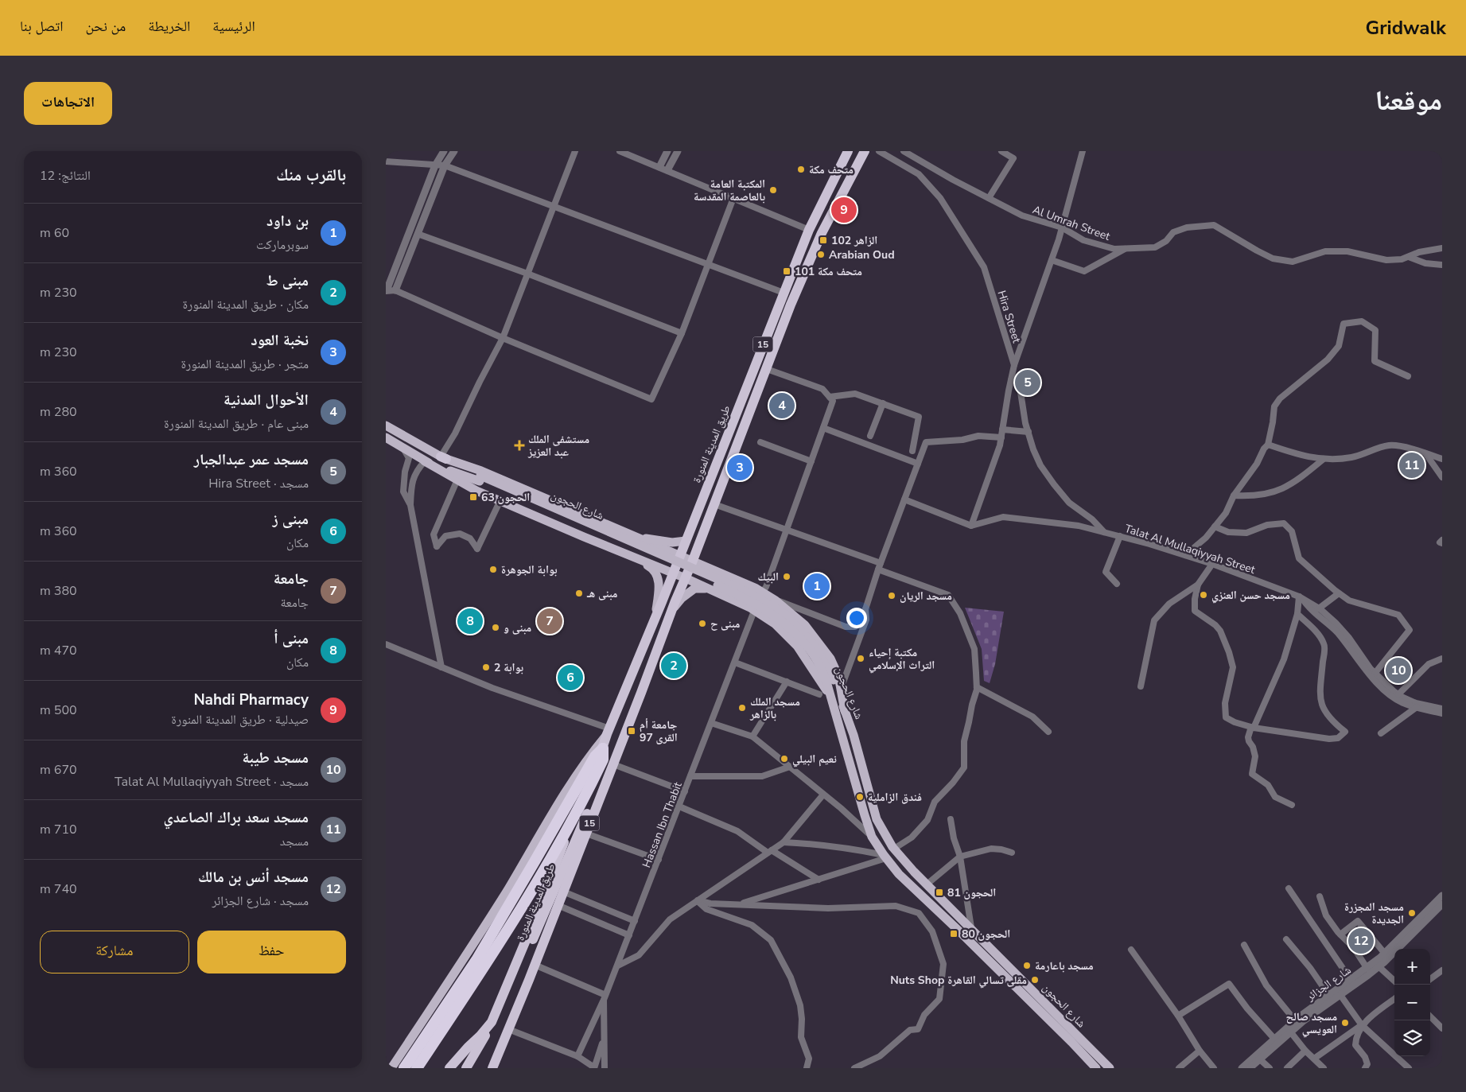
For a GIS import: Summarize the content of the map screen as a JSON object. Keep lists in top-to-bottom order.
{
  "streets": {
    "highway": ["15", "طريق المدينة المنورة"],
    "main road": ["شارع الحجون"],
    "street": [
      "Al Umrah Street",
      "Hira Street",
      "Talat Al Mullaqiyyah Street",
      "Hassan Ibn Thabit",
      "شارع الجزائر"
    ]
  },
  "crossings": [
    ["Hira Street", "Talat Al Mullaqiyyah Street"]
  ],
  "places": {
    "other": [
      "متحف مكة",
      "المكتبة العامة بالعاصمة المقدسة",
      "Arabian Oud",
      "بوابة الجوهرة",
      "البيك",
      "مبنى هـ",
      "مسجد حسن العنزي",
      "مسجد الريان",
      "مبنى ح",
      "مبنى و",
      "مكتبة إحياء التراث الإسلامي",
      "بوابة 2",
      "مسجد الملك بالزاهر",
      "نعيم البيلي",
      "فندق الزاملية",
      "مسجد المجزرة الجديدة",
      "مسجد باعارمة",
      "Nuts Shop مقلى تسالي القاهرة",
      "مسجد صالح العويسي"
    ],
    "transit": [
      "الزاهر 102",
      "متحف مكة 101",
      "الحجون 63",
      "جامعة أم القرى 97",
      "الحجون 81",
      "الحجون 80"
    ],
    "health": ["مستشفى الملك عبد العزيز"]
  },
  "page": {
    "header": "Gridwalk",
    "nav": [
      "الرئيسية",
      "الخريطة",
      "من نحن",
      "اتصل بنا"
    ],
    "title": "موقعنا",
    "buttons": [
      "الاتجاهات",
      ["حفظ", "مشاركة"]
    ],
    "heading": ["بالقرب منك", "النتائج: 12"],
    "pins": [
      "9",
      "5",
      "4",
      "11",
      "3",
      "1",
      "7",
      "8",
      "2",
      "10",
      "6",
      "12"
    ],
    "list": [
      {
        "mark": "1",
        "name": "بن داود",
        "note": "سوبرماركت",
        "value": "60 m"
      },
      {
        "mark": "2",
        "name": "مبنى ط",
        "note": "مكان · طريق المدينة المنورة",
        "value": "230 m"
      },
      {
        "mark": "3",
        "name": "نخبة العود",
        "note": "متجر · طريق المدينة المنورة",
        "value": "230 m"
      },
      {
        "mark": "4",
        "name": "الأحوال المدنية",
        "note": "مبنى عام · طريق المدينة المنورة",
        "value": "280 m"
      },
      {
        "mark": "5",
        "name": "مسجد عمر عبدالجبار",
        "note": "مسجد · Hira Street",
        "value": "360 m"
      },
      {
        "mark": "6",
        "name": "مبنى ز",
        "note": "مكان",
        "value": "360 m"
      },
      {
        "mark": "7",
        "name": "جامعة",
        "note": "جامعة",
        "value": "380 m"
      },
      {
        "mark": "8",
        "name": "مبنى أ",
        "note": "مكان",
        "value": "470 m"
      },
      {
        "mark": "9",
        "name": "Nahdi Pharmacy",
        "note": "صيدلية · طريق المدينة المنورة",
        "value": "500 m"
      },
      {
        "mark": "10",
        "name": "مسجد طيبة",
        "note": "مسجد · Talat Al Mullaqiyyah Street",
        "value": "670 m"
      },
      {
        "mark": "11",
        "name": "مسجد سعد براك الصاعدي",
        "note": "مسجد",
        "value": "710 m"
      },
      {
        "mark": "12",
        "name": "مسجد أنس بن مالك",
        "note": "مسجد · شارع الجزائر",
        "value": "740 m"
      }
    ],
    "map_buttons": ["+", "−"]
  }
}
